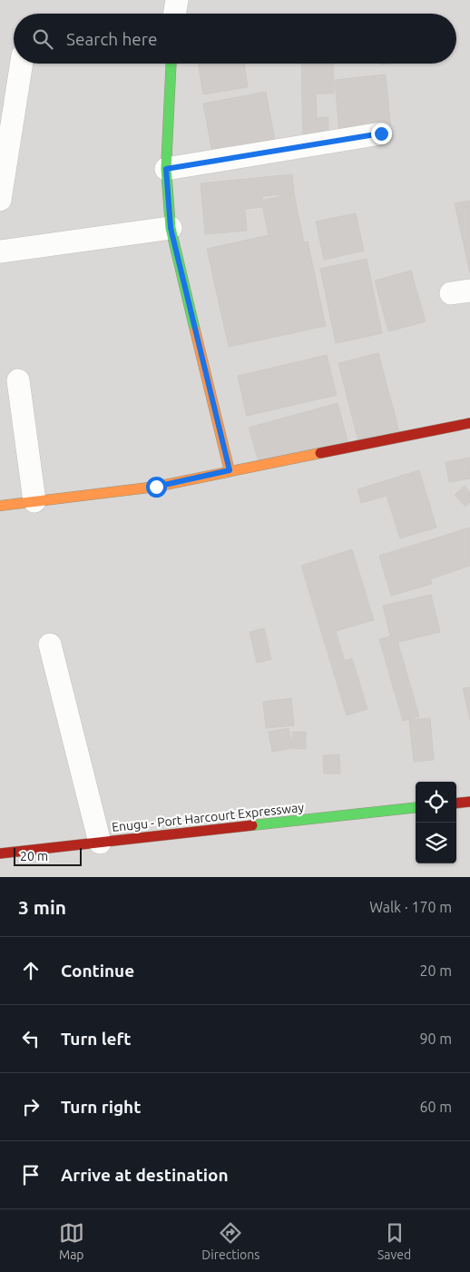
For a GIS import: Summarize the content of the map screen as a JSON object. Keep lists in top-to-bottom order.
{
  "streets": {
    "main road": ["Enugu - Port Harcourt Expressway"]
  },
  "scale_bar": "20 m",
  "page": {
    "search": "Search here",
    "scale": "20 m",
    "heading": ["3 min", "Walk · 170 m"],
    "list": [
      ["Continue", "20 m"],
      ["Turn left", "90 m"],
      ["Turn right", "60 m"],
      "Arrive at destination"
    ],
    "nav": ["Map", "Directions", "Saved"]
  }
}
